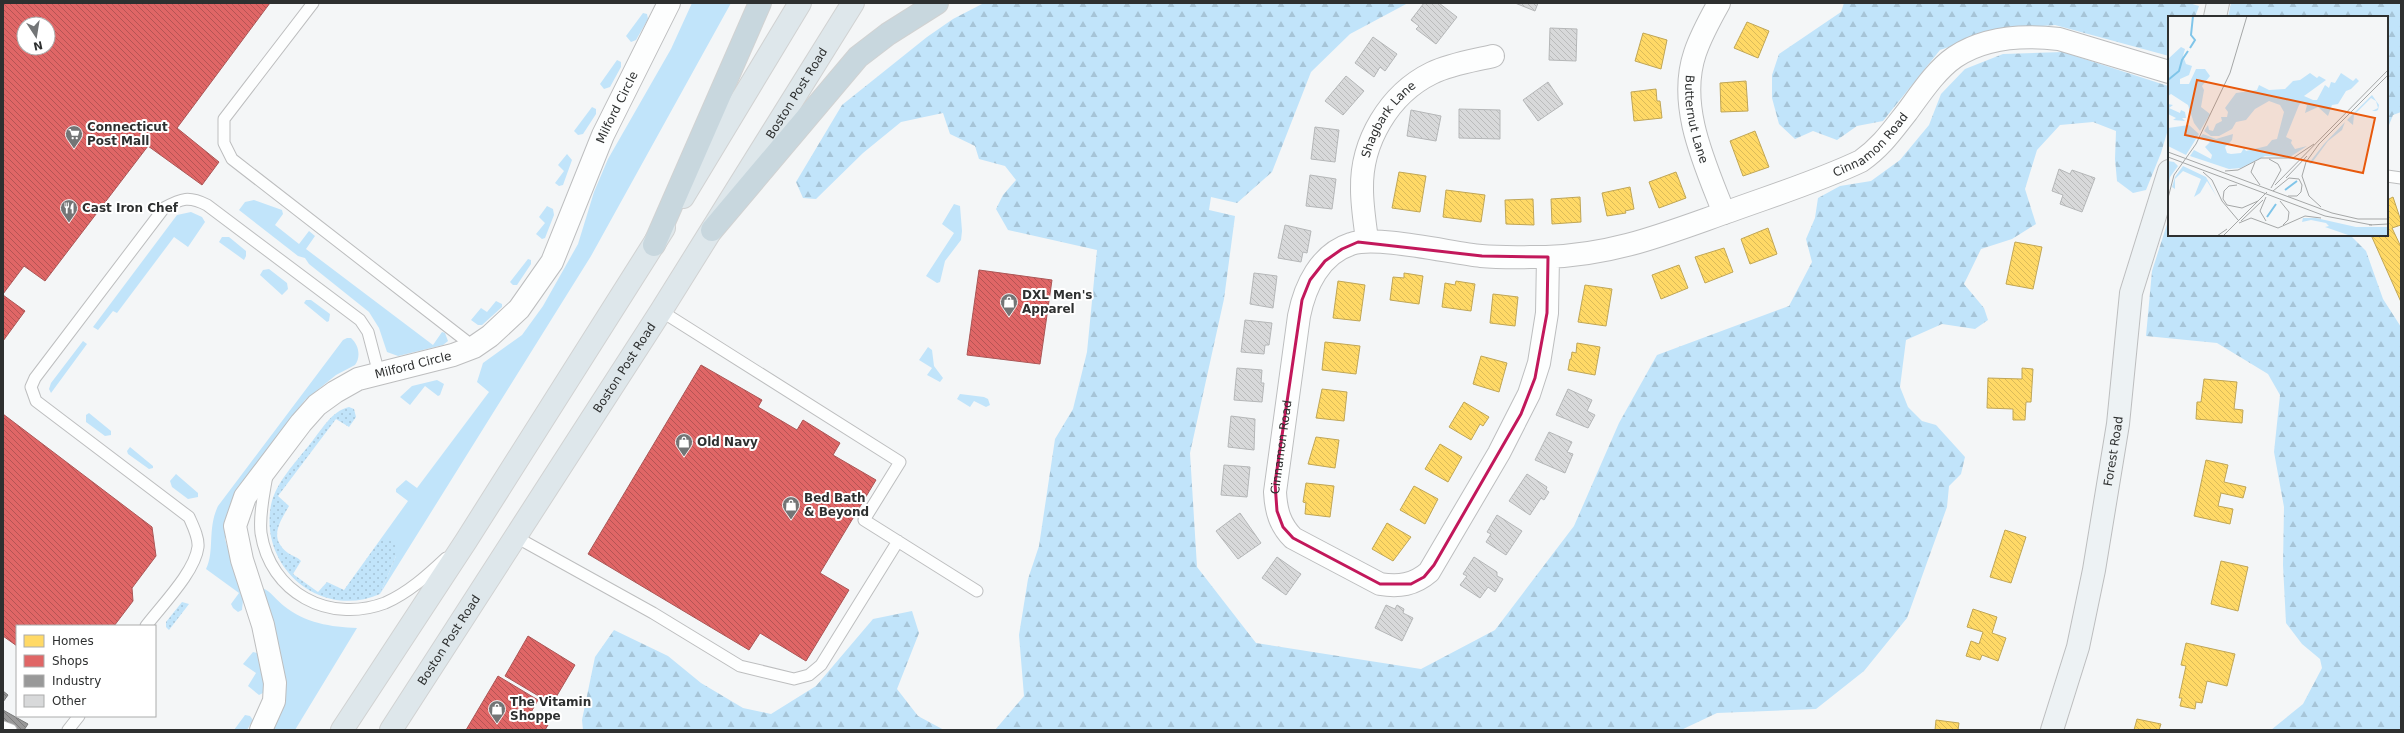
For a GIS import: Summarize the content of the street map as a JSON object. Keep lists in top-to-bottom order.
{
  "streets": {
    "main road": ["Boston Post Road", "Forest Road"],
    "street": [
      "Milford Circle",
      "Butternut Lane",
      "Shagbark Lane",
      "Cinnamon Road"
    ]
  },
  "crossings": [
    ["Butternut Lane", "Cinnamon Road"],
    ["Shagbark Lane", "Cinnamon Road"]
  ],
  "places": {
    "supermarket": ["Connecticut Post Mall"],
    "restaurant": ["Cast Iron Chef"],
    "shop": [
      "DXL Men's Apparel",
      "Old Navy",
      "Bed Bath & Beyond",
      "The Vitamin Shoppe"
    ]
  },
  "legend": [
    "Homes",
    "Shops",
    "Industry",
    "Other"
  ],
  "north": "bottom"
}
